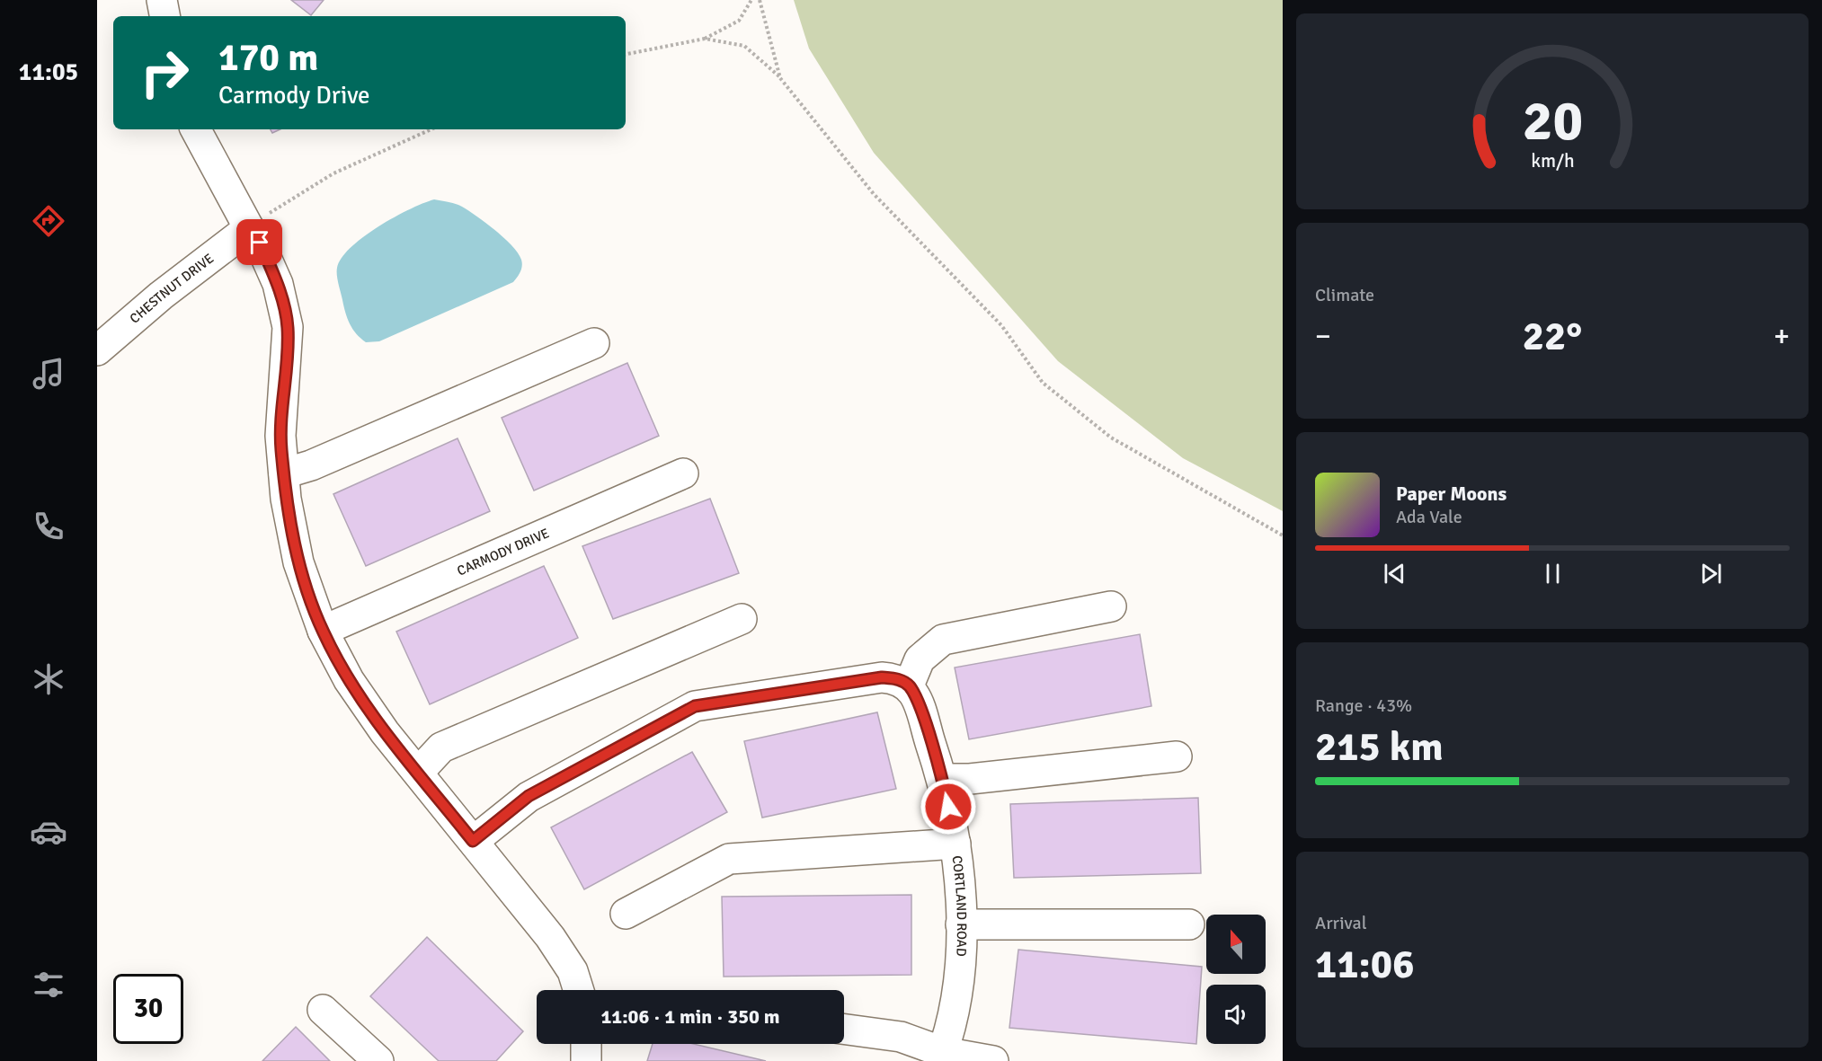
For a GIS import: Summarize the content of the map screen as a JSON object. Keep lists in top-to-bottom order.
{
  "streets": {
    "street": ["CHESTNUT DRIVE", "CARMODY DRIVE", "CORTLAND ROAD"]
  },
  "north": "top",
  "page": {
    "tabs": "11:05",
    "turn": ["170 m", "Carmody Drive"],
    "tile": [
      "Climate",
      ["Range · 43%", "215 km"],
      ["Arrival", "11:06"]
    ],
    "heat": ["−", "22°", "+"],
    "song": ["Paper Moons", "Ada Vale"],
    "limit": "30",
    "trip": "11:06 · 1 min · 350 m",
    "gauge": ["20", "km/h"]
  }
}
